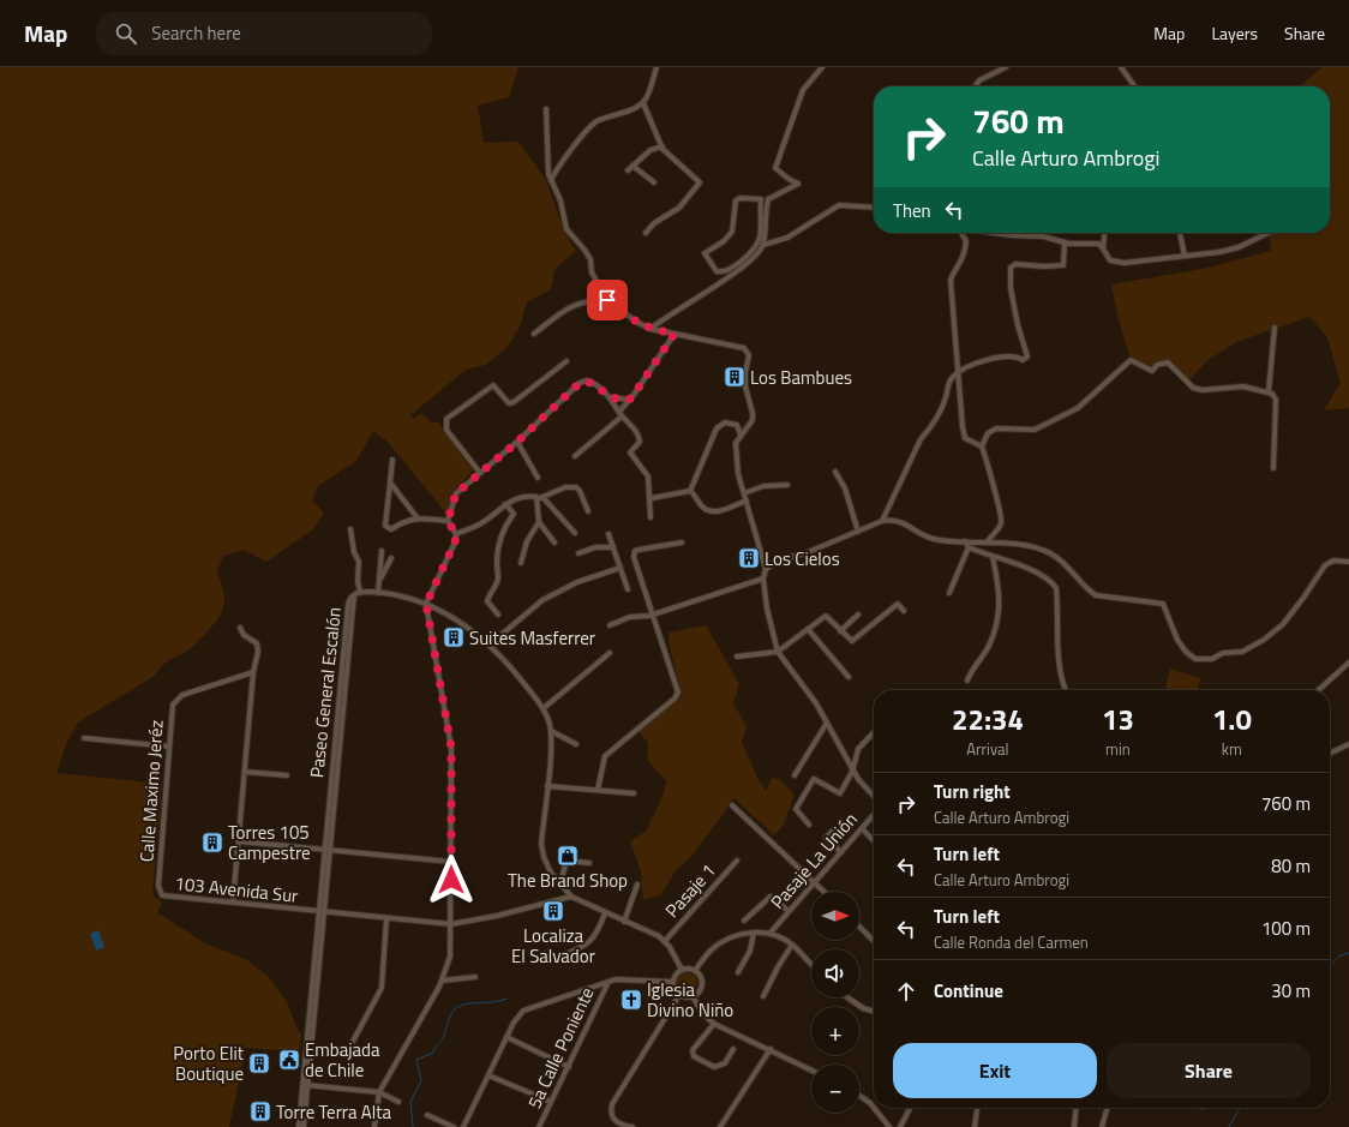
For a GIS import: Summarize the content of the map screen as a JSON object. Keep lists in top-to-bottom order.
{
  "streets": {
    "street": [
      "Paseo General Escalón",
      "Calle Maximo Jeréz",
      "Pasaje La Unión",
      "103 Avenida Sur",
      "Pasaje 1",
      "5a Calle Poniente"
    ]
  },
  "crossings": [
    ["Paseo General Escalón", "103 Avenida Sur"],
    ["Calle Maximo Jeréz", "103 Avenida Sur"]
  ],
  "places": {
    "building": [
      "Los Bambues",
      "Los Cielos",
      "Suites Masferrer",
      "Torres 105 Campestre",
      "Localiza El Salvador",
      "Porto Elit Boutique",
      "Torre Terra Alta"
    ],
    "shop": ["The Brand Shop"],
    "church": ["Iglesia Divino Niño"],
    "public building": ["Embajada de Chile"]
  },
  "north": "right",
  "page": {
    "header": "Map",
    "search": "Search here",
    "nav": ["Map", "Layers", "Share"],
    "turn": ["760 m", "Calle Arturo Ambrogi"],
    "then": "Then",
    "eta": [
      "22:34",
      "Arrival",
      "13",
      "min",
      "1.0",
      "km"
    ],
    "list": [
      {
        "name": "Turn right",
        "note": "Calle Arturo Ambrogi",
        "value": "760 m"
      },
      {
        "name": "Turn left",
        "note": "Calle Arturo Ambrogi",
        "value": "80 m"
      },
      {
        "name": "Turn left",
        "note": "Calle Ronda del Carmen",
        "value": "100 m"
      },
      {
        "name": "Continue",
        "value": "30 m"
      }
    ],
    "map_buttons": ["+", "−"],
    "buttons": ["Exit", "Share"]
  }
}
